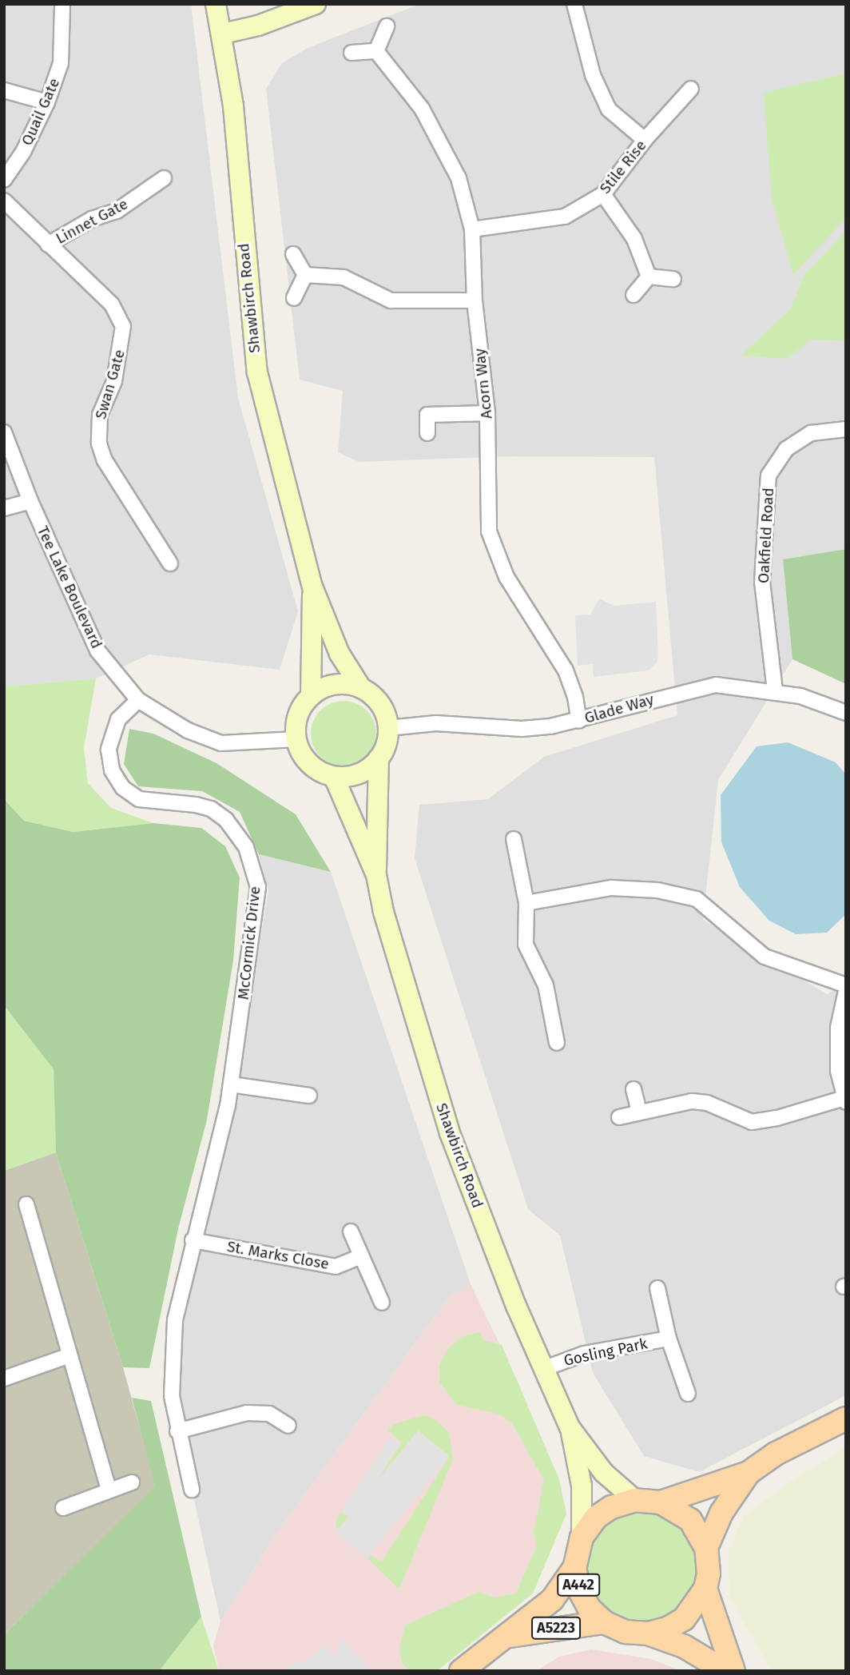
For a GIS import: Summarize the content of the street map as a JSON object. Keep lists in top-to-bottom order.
{
  "streets": {
    "main road": ["Shawbirch Road", "A442", "A5223"],
    "street": [
      "Quail Gate",
      "Stile Rise",
      "Linnet Gate",
      "Acorn Way",
      "Swan Gate",
      "Oakfield Road",
      "Tee Lake Boulevard",
      "Glade Way",
      "McCormick Drive",
      "St. Marks Close",
      "Gosling Park"
    ]
  },
  "crossings": [
    ["Stile Rise", "Acorn Way"],
    ["Linnet Gate", "Swan Gate"],
    ["Shawbirch Road", "Tee Lake Boulevard"],
    ["Shawbirch Road", "Glade Way"],
    ["Shawbirch Road", "Gosling Park"],
    ["Shawbirch Road", "A442"],
    ["Shawbirch Road", "A5223"],
    ["Acorn Way", "Glade Way"],
    ["Oakfield Road", "Glade Way"],
    ["Tee Lake Boulevard", "Glade Way"],
    ["Tee Lake Boulevard", "McCormick Drive"],
    ["McCormick Drive", "St. Marks Close"],
    ["A442", "A5223"]
  ]
}
